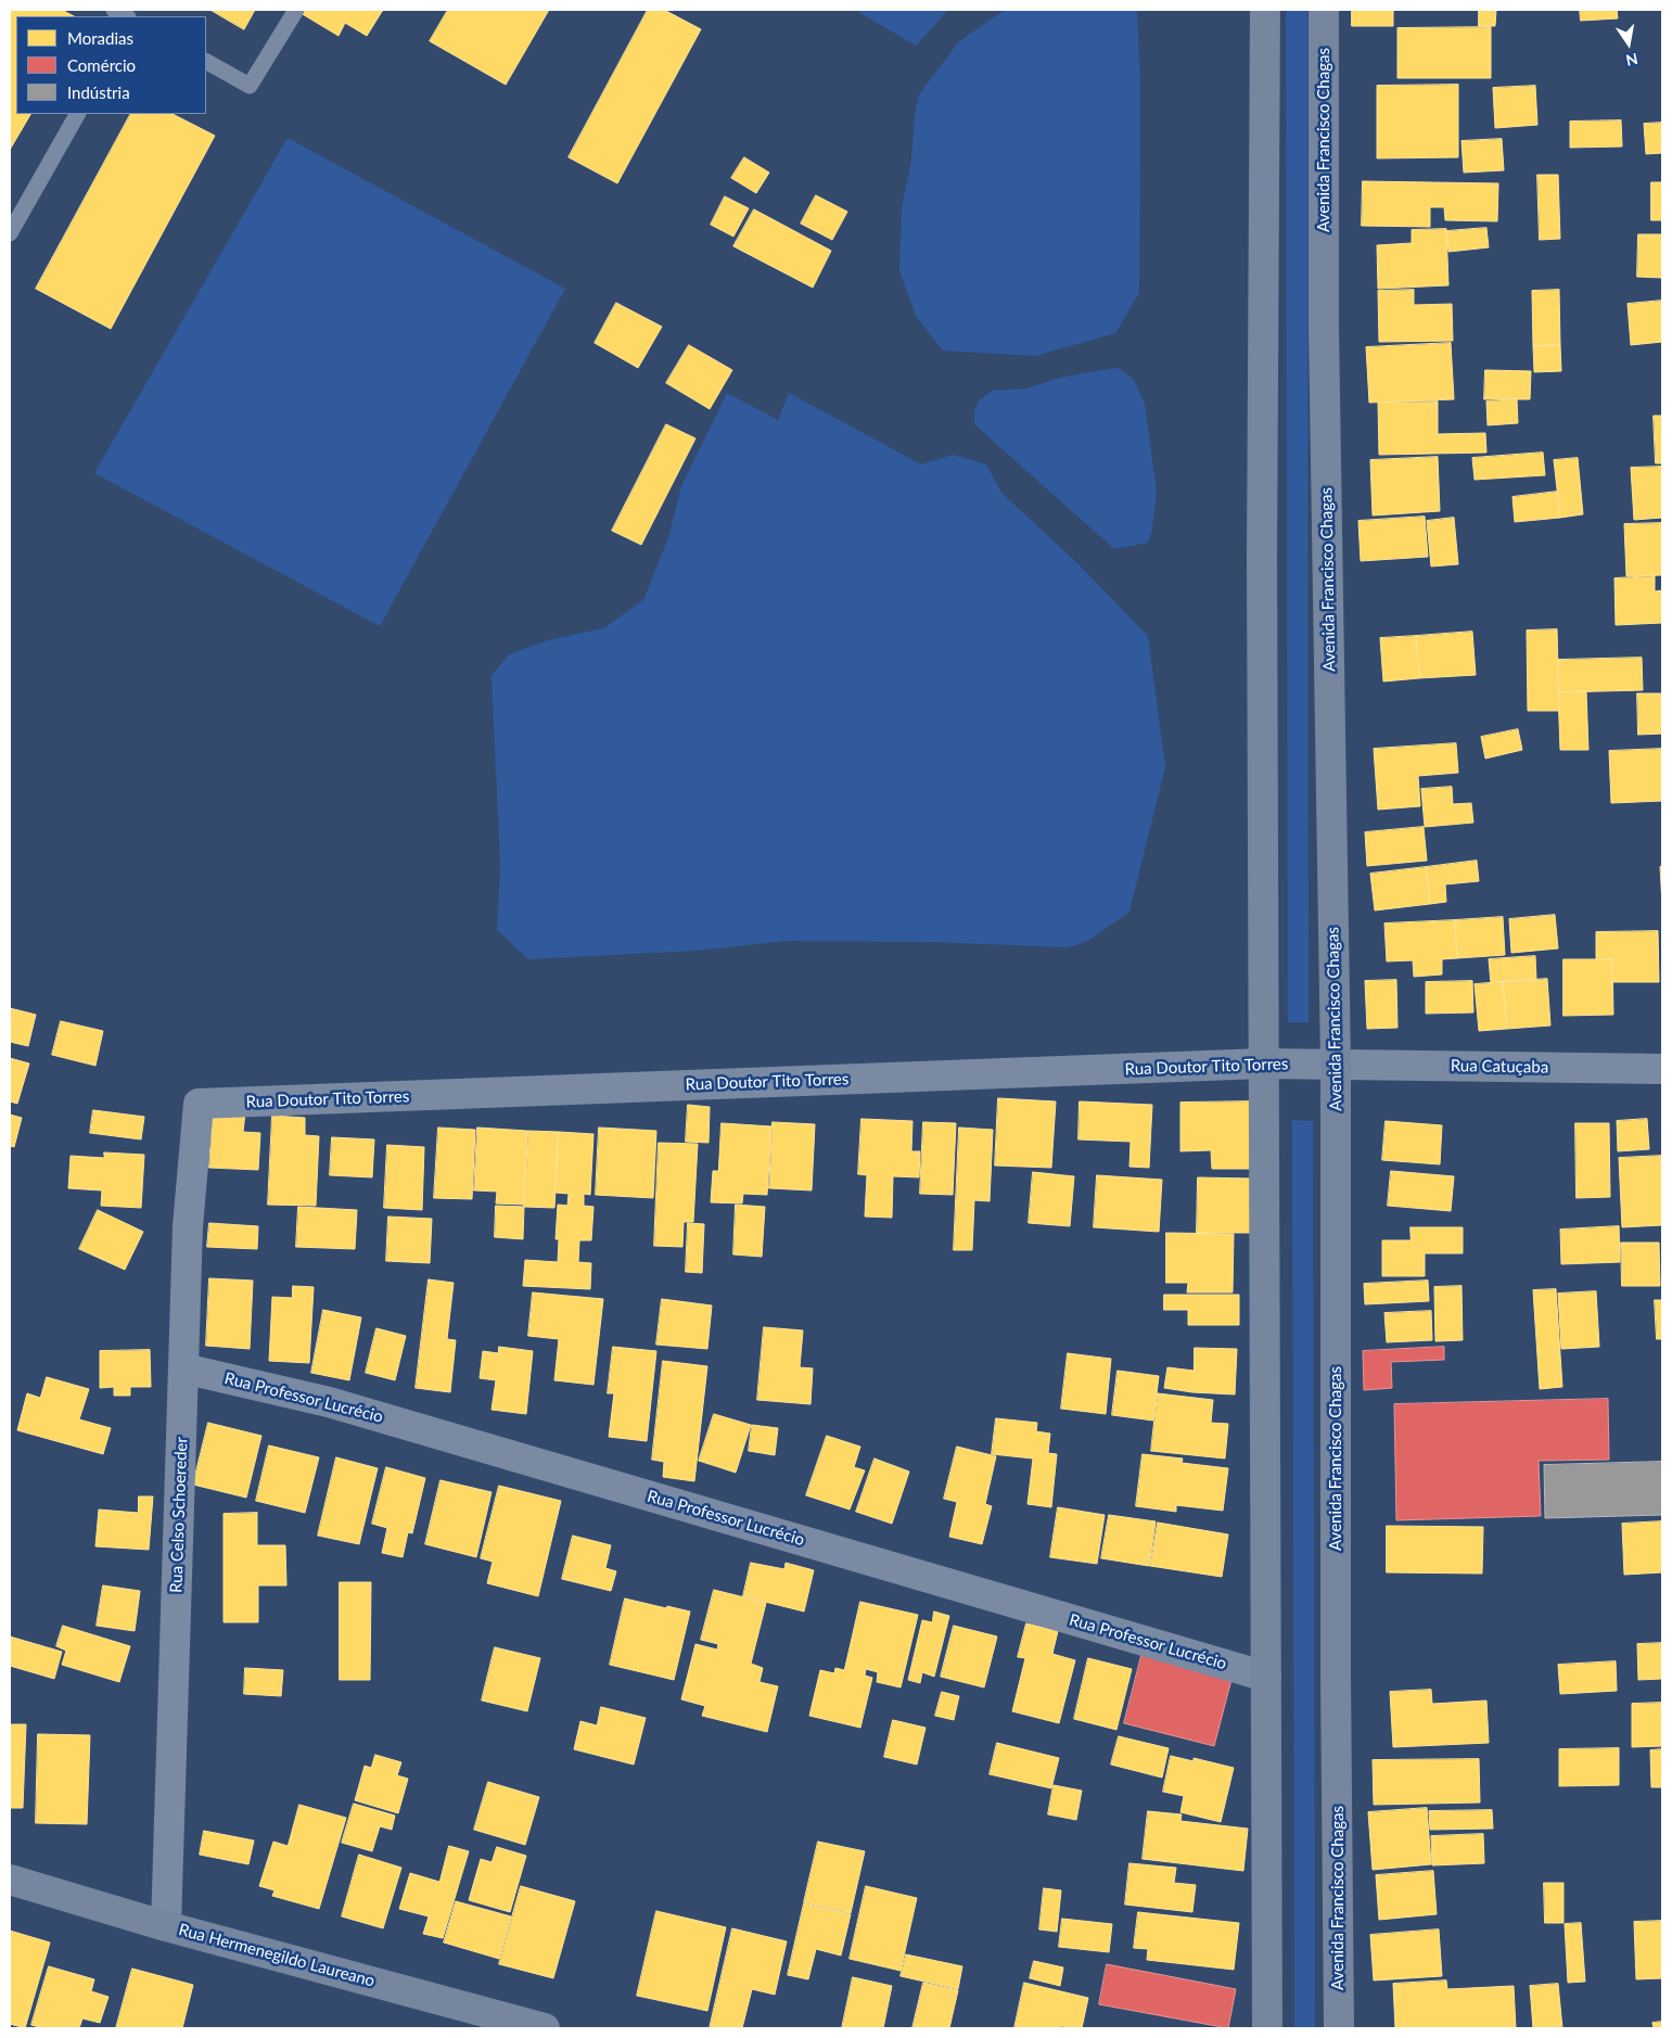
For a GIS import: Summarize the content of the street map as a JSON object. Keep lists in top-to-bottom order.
{
  "streets": {
    "street": [
      "Avenida Francisco Chagas",
      "Rua Doutor Tito Torres",
      "Rua Catuçaba",
      "Rua Professor Lucrécio",
      "Rua Celso Schoereder",
      "Rua Hermenegildo Laureano"
    ]
  },
  "crossings": [
    ["Avenida Francisco Chagas", "Rua Doutor Tito Torres"],
    ["Avenida Francisco Chagas", "Rua Catuçaba"],
    ["Rua Doutor Tito Torres", "Rua Catuçaba"],
    ["Rua Doutor Tito Torres", "Rua Celso Schoereder"],
    ["Rua Professor Lucrécio", "Rua Celso Schoereder"],
    ["Rua Celso Schoereder", "Rua Hermenegildo Laureano"]
  ],
  "legend": ["Moradias", "Comércio", "Indústria"],
  "north": "bottom"
}
